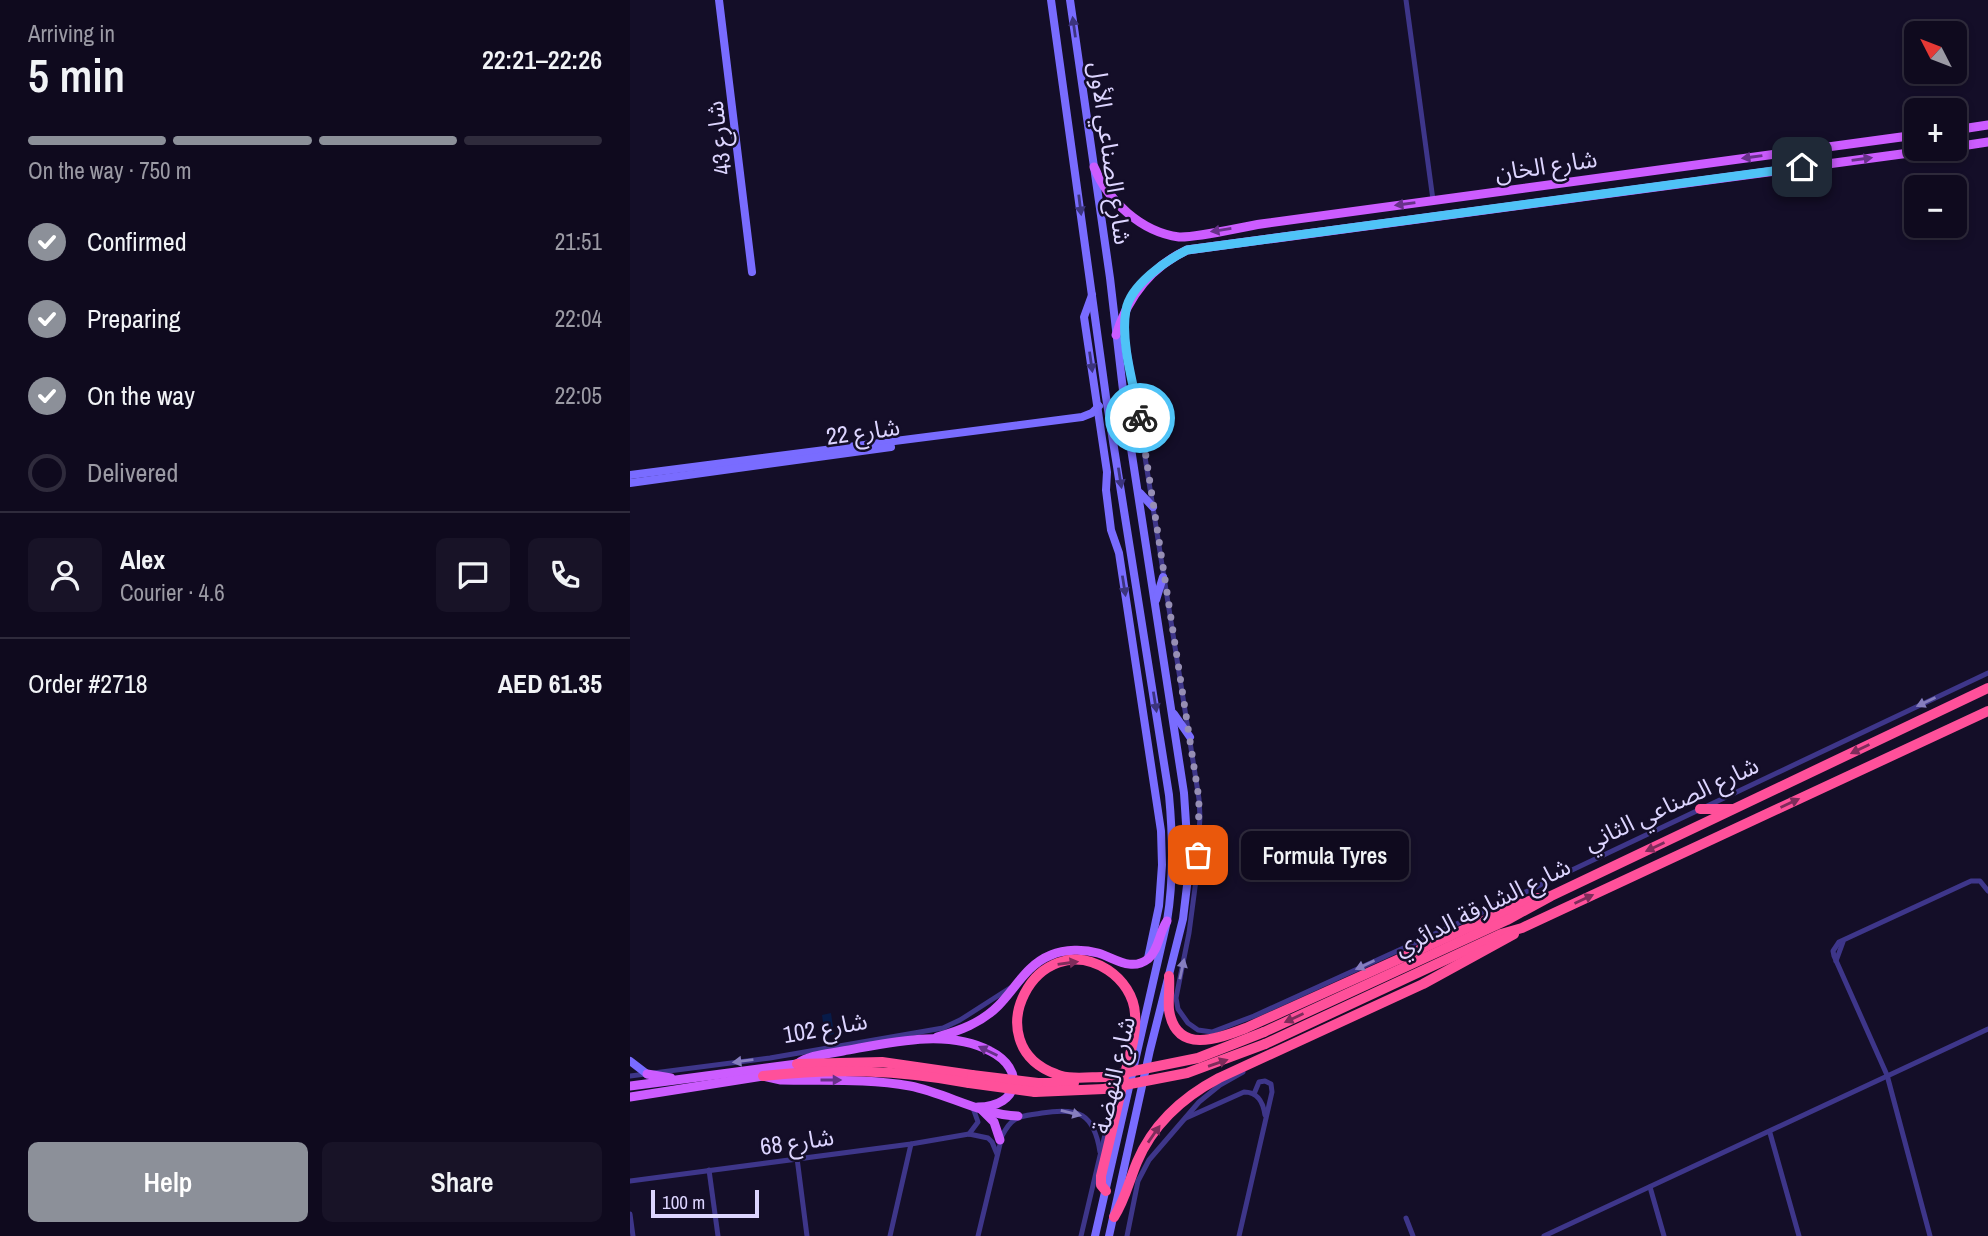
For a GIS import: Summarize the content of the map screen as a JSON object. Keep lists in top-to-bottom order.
{
  "streets": {
    "highway": ["شارع الشارقة الدائري", "شارع 102"],
    "main road": [
      "شارع 43",
      "شارع الصناعي الأول",
      "شارع الخان",
      "شارع 22",
      "شارع النهضة"
    ],
    "street": ["شارع الصناعي الثاني", "شارع 68"]
  },
  "crossings": [
    ["شارع الصناعي الأول", "شارع الخان"],
    ["شارع الصناعي الأول", "شارع النهضة"],
    ["شارع الخان", "شارع الصناعي الثاني"],
    ["شارع الشارقة الدائري", "شارع 102"]
  ],
  "places": ["Formula Tyres"],
  "scale_bar": "100 m",
  "north": "top left",
  "page": {
    "heading": ["5 min", "Arriving in", "22:21–22:26"],
    "panel": [
      "Alex",
      "Courier · 4.6",
      "Order #2718",
      "AED 61.35"
    ],
    "map_buttons": ["+", "−"],
    "bar": "On the way · 750 m",
    "list": [
      ["Confirmed", "21:51"],
      ["Preparing", "22:04"],
      ["On the way", "22:05"],
      "Delivered"
    ],
    "bubble": "Formula Tyres",
    "buttons": ["Help", "Share"],
    "scale": "100 m"
  }
}
